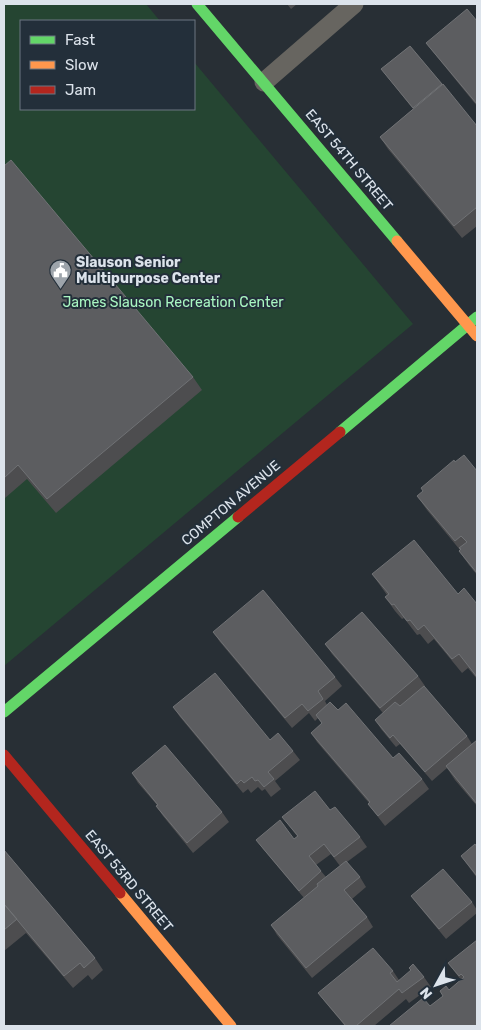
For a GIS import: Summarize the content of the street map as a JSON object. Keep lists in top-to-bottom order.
{
  "streets": {
    "street": ["EAST 54TH STREET", "COMPTON AVENUE", "EAST 53RD STREET"]
  },
  "crossings": [
    ["EAST 54TH STREET", "COMPTON AVENUE"]
  ],
  "parks": ["James Slauson Recreation Center"],
  "places": {
    "public building": ["Slauson Senior Multipurpose Center"]
  },
  "legend": ["Fast", "Slow", "Jam"],
  "north": "bottom left"
}
